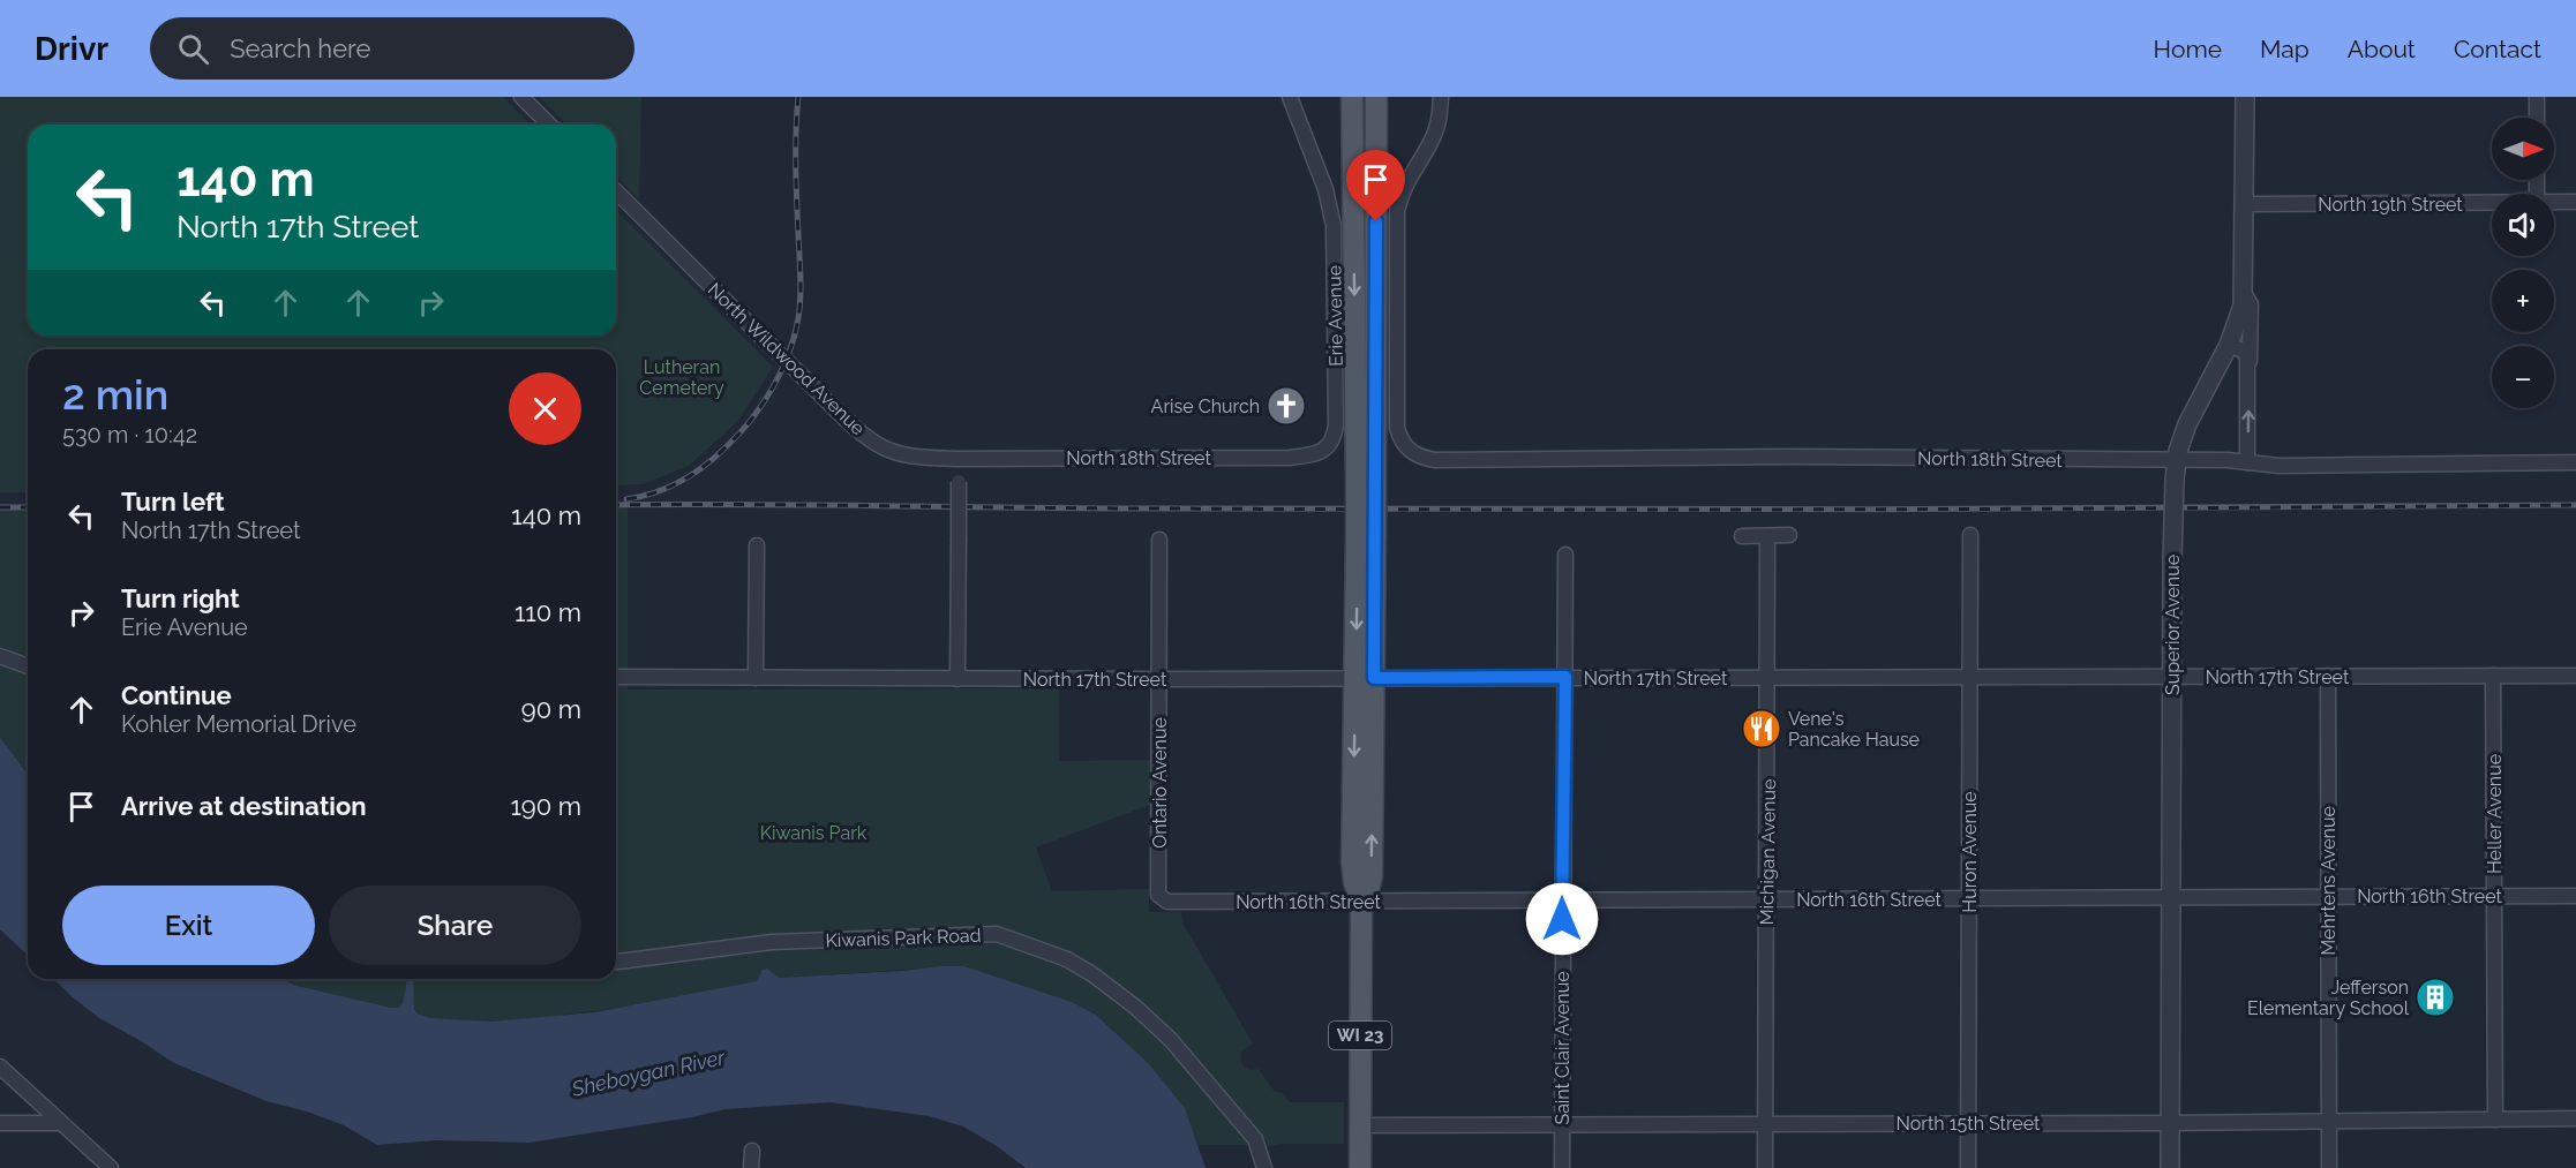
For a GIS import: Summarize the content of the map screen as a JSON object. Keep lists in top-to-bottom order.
{
  "streets": {
    "main road": ["WI 23"],
    "street": [
      "North 19th Street",
      "Erie Avenue",
      "North Wildwood Avenue",
      "North 18th Street",
      "Superior Avenue",
      "North 17th Street",
      "Ontario Avenue",
      "Heller Avenue",
      "Michigan Avenue",
      "Huron Avenue",
      "Mehrtens Avenue",
      "North 16th Street",
      "Kiwanis Park Road",
      "Saint Clair Avenue",
      "North 15th Street"
    ]
  },
  "crossings": [
    ["North 19th Street", "Superior Avenue"],
    ["Erie Avenue", "North 18th Street"],
    ["North Wildwood Avenue", "North 18th Street"],
    ["North 18th Street", "Superior Avenue"],
    ["Superior Avenue", "North 17th Street"],
    ["Superior Avenue", "North 16th Street"],
    ["Superior Avenue", "North 15th Street"],
    ["North 17th Street", "Ontario Avenue"],
    ["North 17th Street", "Heller Avenue"],
    ["North 17th Street", "Michigan Avenue"],
    ["North 17th Street", "Huron Avenue"],
    ["North 17th Street", "Mehrtens Avenue"],
    ["North 17th Street", "WI 23"],
    ["North 17th Street", "Saint Clair Avenue"],
    ["Ontario Avenue", "North 16th Street"],
    ["Heller Avenue", "North 16th Street"],
    ["Heller Avenue", "North 15th Street"],
    ["Michigan Avenue", "North 16th Street"],
    ["Michigan Avenue", "North 15th Street"],
    ["Huron Avenue", "North 16th Street"],
    ["Huron Avenue", "North 15th Street"],
    ["Mehrtens Avenue", "North 16th Street"],
    ["Mehrtens Avenue", "North 15th Street"],
    ["North 16th Street", "WI 23"],
    ["North 16th Street", "Saint Clair Avenue"],
    ["WI 23", "North 15th Street"],
    ["Saint Clair Avenue", "North 15th Street"]
  ],
  "water": ["Sheboygan River"],
  "parks": ["Lutheran Cemetery", "Kiwanis Park"],
  "places": {
    "church": ["Arise Church"],
    "restaurant": ["Vene's Pancake Hause"],
    "building": ["Jefferson Elementary School"]
  },
  "north": "right",
  "page": {
    "header": "Drivr",
    "search": "Search here",
    "nav": [
      "Home",
      "Map",
      "About",
      "Contact"
    ],
    "map_buttons": ["+", "−"],
    "turn": ["140 m", "North 17th Street"],
    "heading": ["2 min", "530 m · 10:42"],
    "list": [
      {
        "name": "Turn left",
        "note": "North 17th Street",
        "value": "140 m"
      },
      {
        "name": "Turn right",
        "note": "Erie Avenue",
        "value": "110 m"
      },
      {
        "name": "Continue",
        "note": "Kohler Memorial Drive",
        "value": "90 m"
      },
      {
        "name": "Arrive at destination",
        "value": "190 m"
      }
    ],
    "buttons": ["Exit", "Share"]
  }
}
